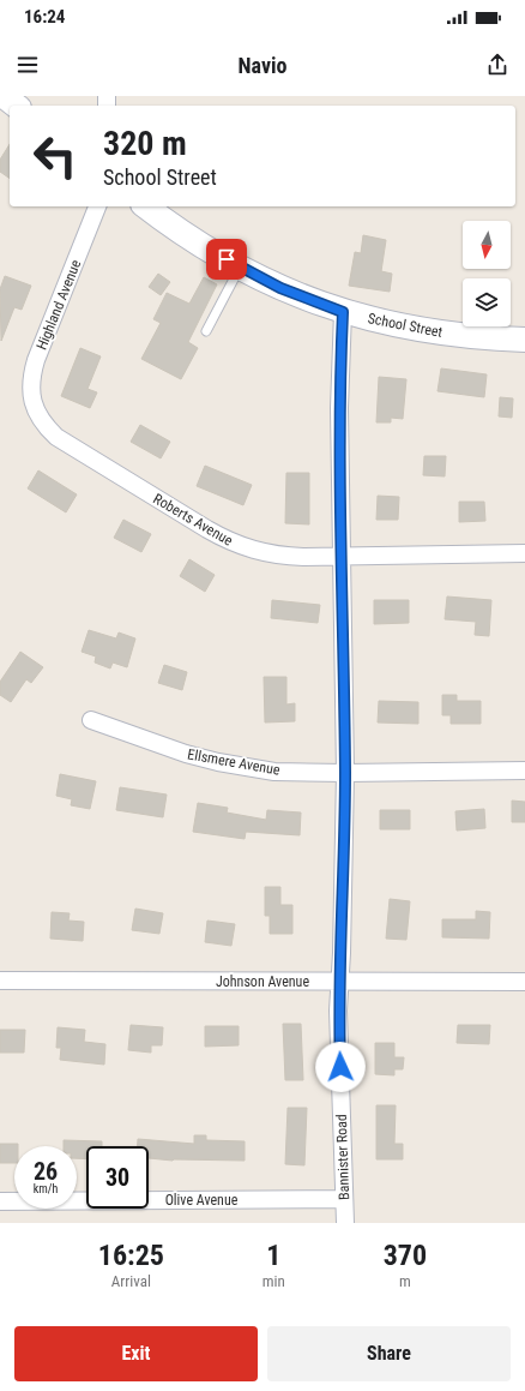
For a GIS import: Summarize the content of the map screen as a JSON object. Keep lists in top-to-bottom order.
{
  "streets": {
    "street": [
      "Highland Avenue",
      "School Street",
      "Roberts Avenue",
      "Ellsmere Avenue",
      "Johnson Avenue",
      "Bannister Road",
      "Olive Avenue"
    ]
  },
  "crossings": [
    ["Highland Avenue", "Roberts Avenue"],
    ["School Street", "Bannister Road"],
    ["Roberts Avenue", "Bannister Road"],
    ["Ellsmere Avenue", "Bannister Road"],
    ["Johnson Avenue", "Bannister Road"],
    ["Bannister Road", "Olive Avenue"]
  ],
  "north": "bottom",
  "page": {
    "status": "16:24",
    "header": "Navio",
    "turn": ["320 m", "School Street"],
    "speed": "26 km/h",
    "limit": "30",
    "eta": [
      "16:25",
      "Arrival",
      "1",
      "min",
      "370",
      "m"
    ],
    "buttons": ["Exit", "Share"]
  }
}
